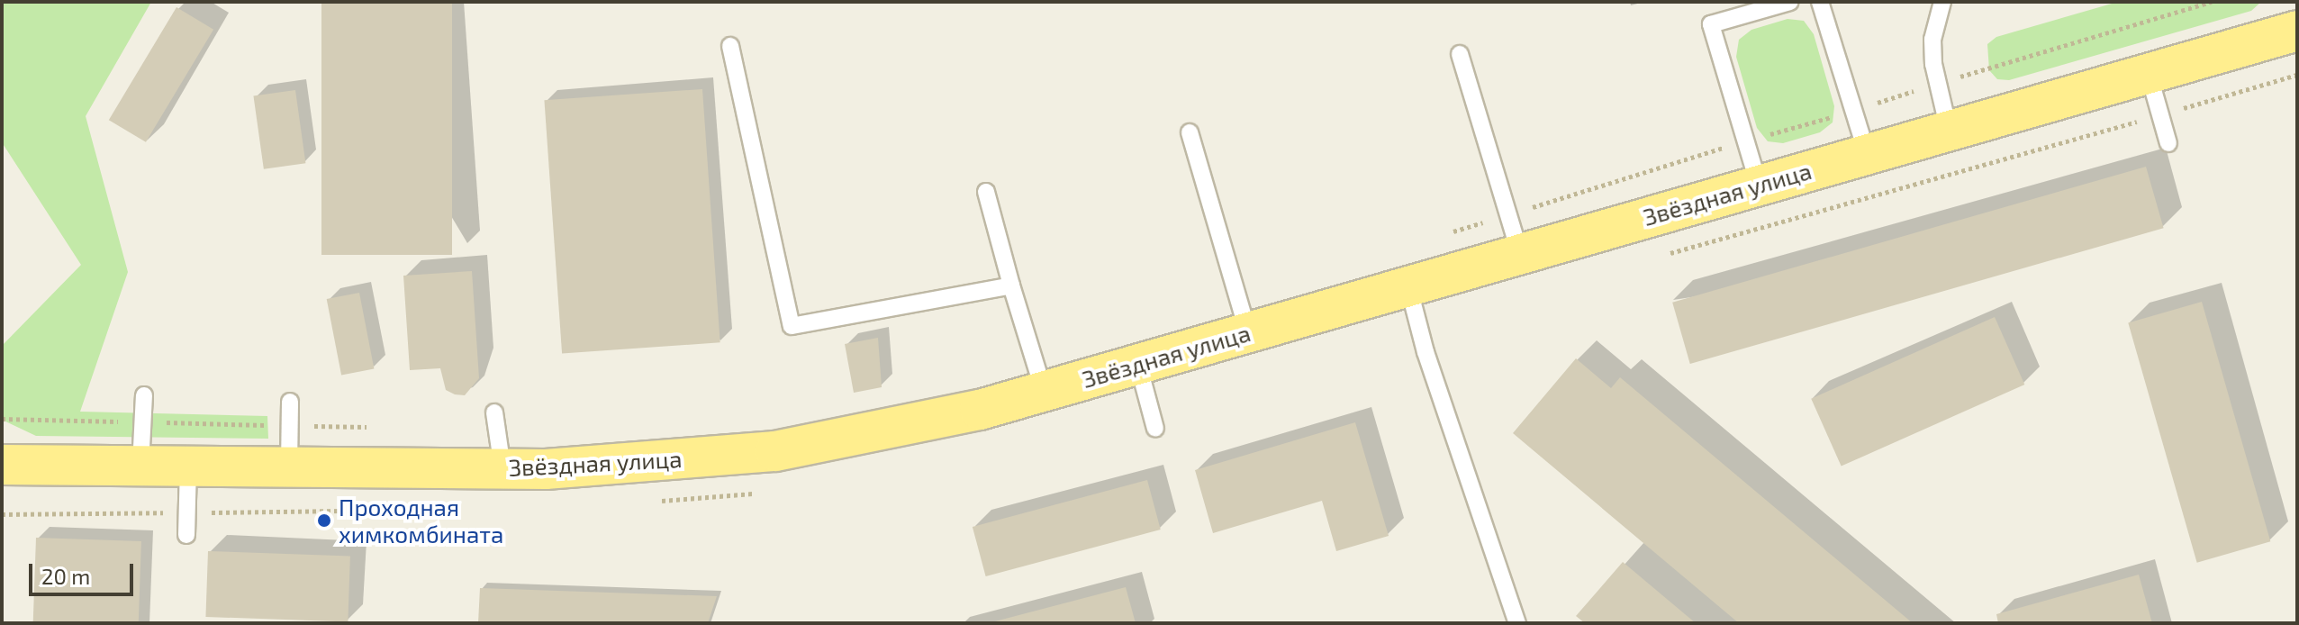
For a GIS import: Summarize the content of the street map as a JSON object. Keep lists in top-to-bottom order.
{
  "streets": {
    "main road": ["Звёздная улица"]
  },
  "places": ["Проходная химкомбината"],
  "scale_bar": "20 m"
}
